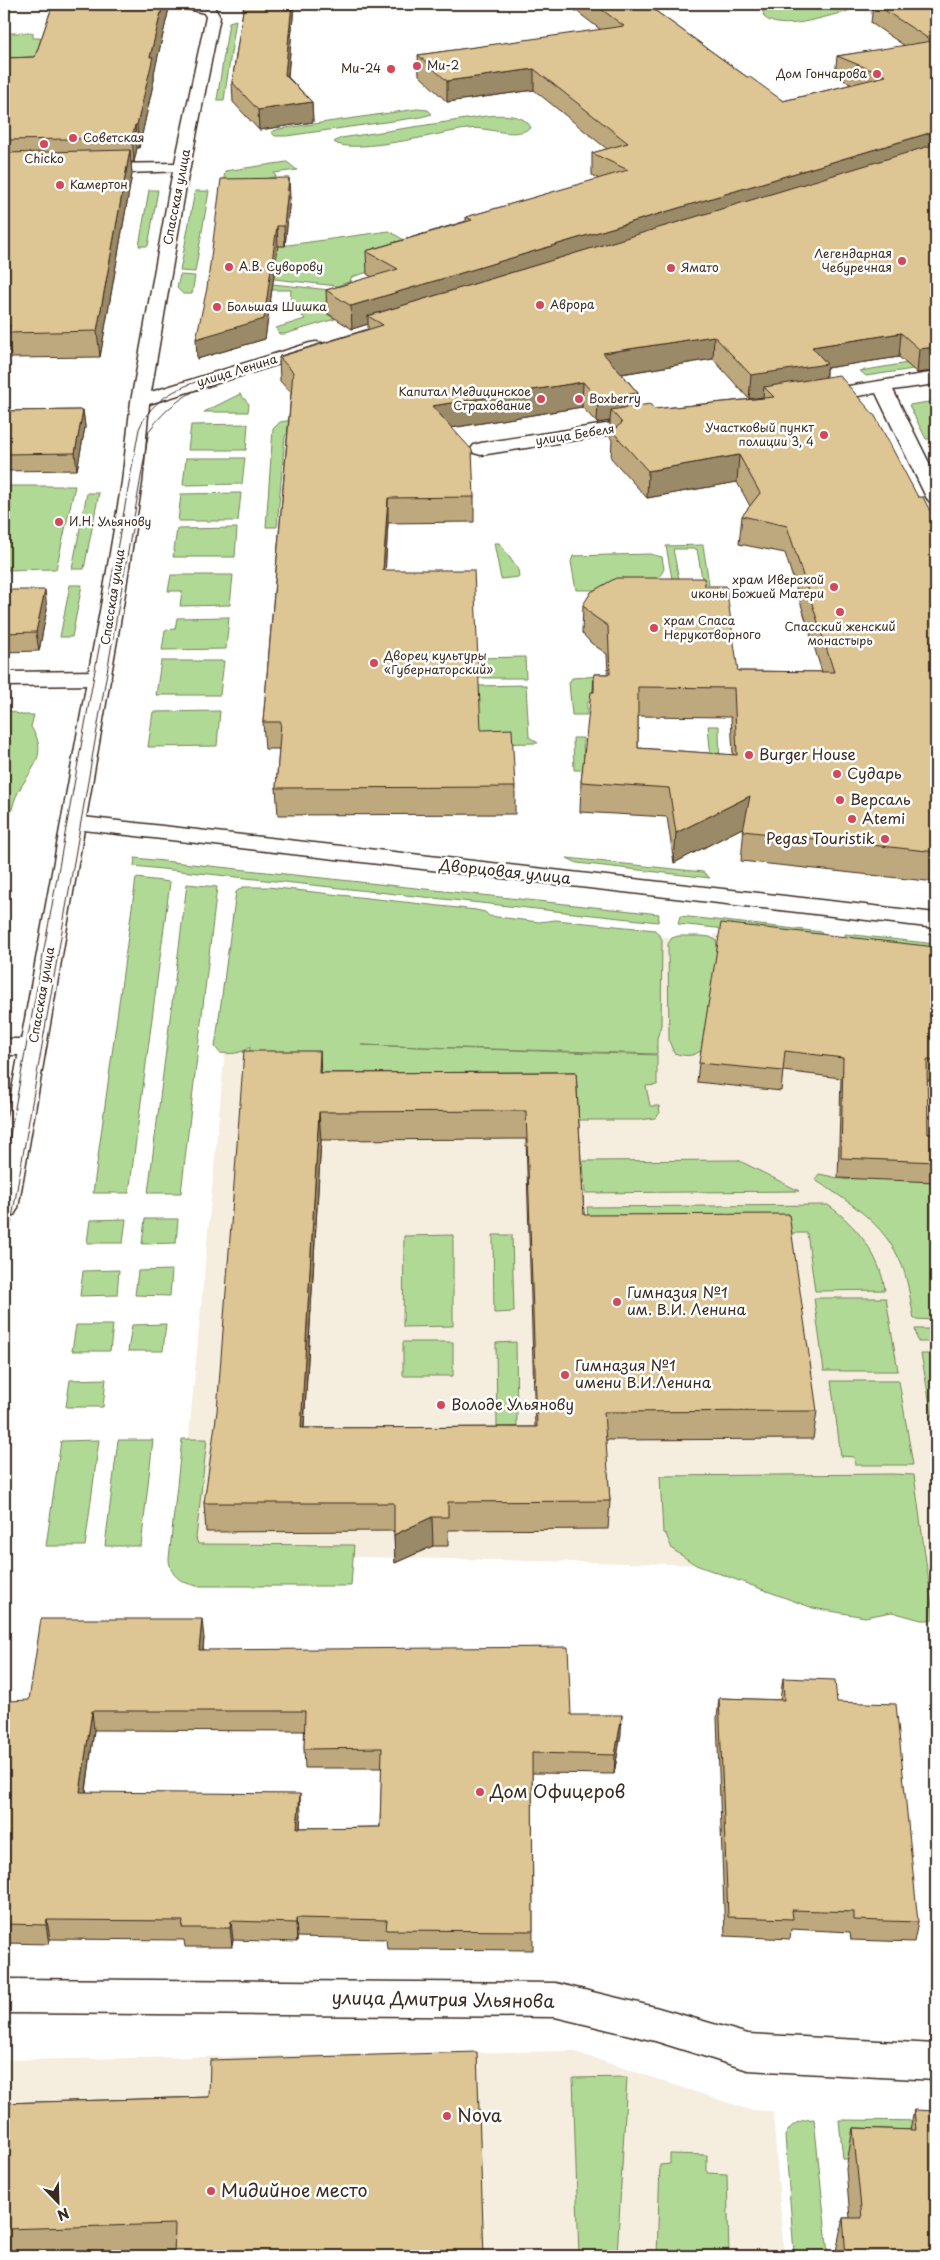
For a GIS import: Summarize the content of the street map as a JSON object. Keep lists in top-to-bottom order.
{
  "streets": {
    "street": [
      "Спасская улица",
      "улица Ленина",
      "улица Бебеля",
      "Дворцовая улица",
      "улица Дмитрия Ульянова"
    ]
  },
  "crossings": [
    ["Спасская улица", "улица Ленина"],
    ["Спасская улица", "Дворцовая улица"]
  ],
  "places": [
    "Ми-2",
    "Ми-24",
    "Дом Гончарова",
    "Советская",
    "Chicko",
    "Камертон",
    "Легендарная Чебуречная",
    "А.В. Суворову",
    "Ямато",
    "Аврора",
    "Большая Шишка",
    "Капитал Медицинское Страхование",
    "Boxberry",
    "Участковый пункт полиции 3, 4",
    "И.Н. Ульянову",
    "храм Иверской иконы Божией Матери",
    "Спасский женский монастырь",
    "xрам Спаса Нерукотворного",
    "Дворец культуры «Губернаторский»",
    "Burger House",
    "Сударь",
    "Версаль",
    "Atemi",
    "Pegas Touristik",
    "Гимназия №1 им. В.И. Ленина",
    "Гимназия №1 имени В.И.Ленина",
    "Володе Ульянову",
    "Дом Офицеров",
    "Nova",
    "Мидийное место"
  ],
  "north": "bottom right"
}
